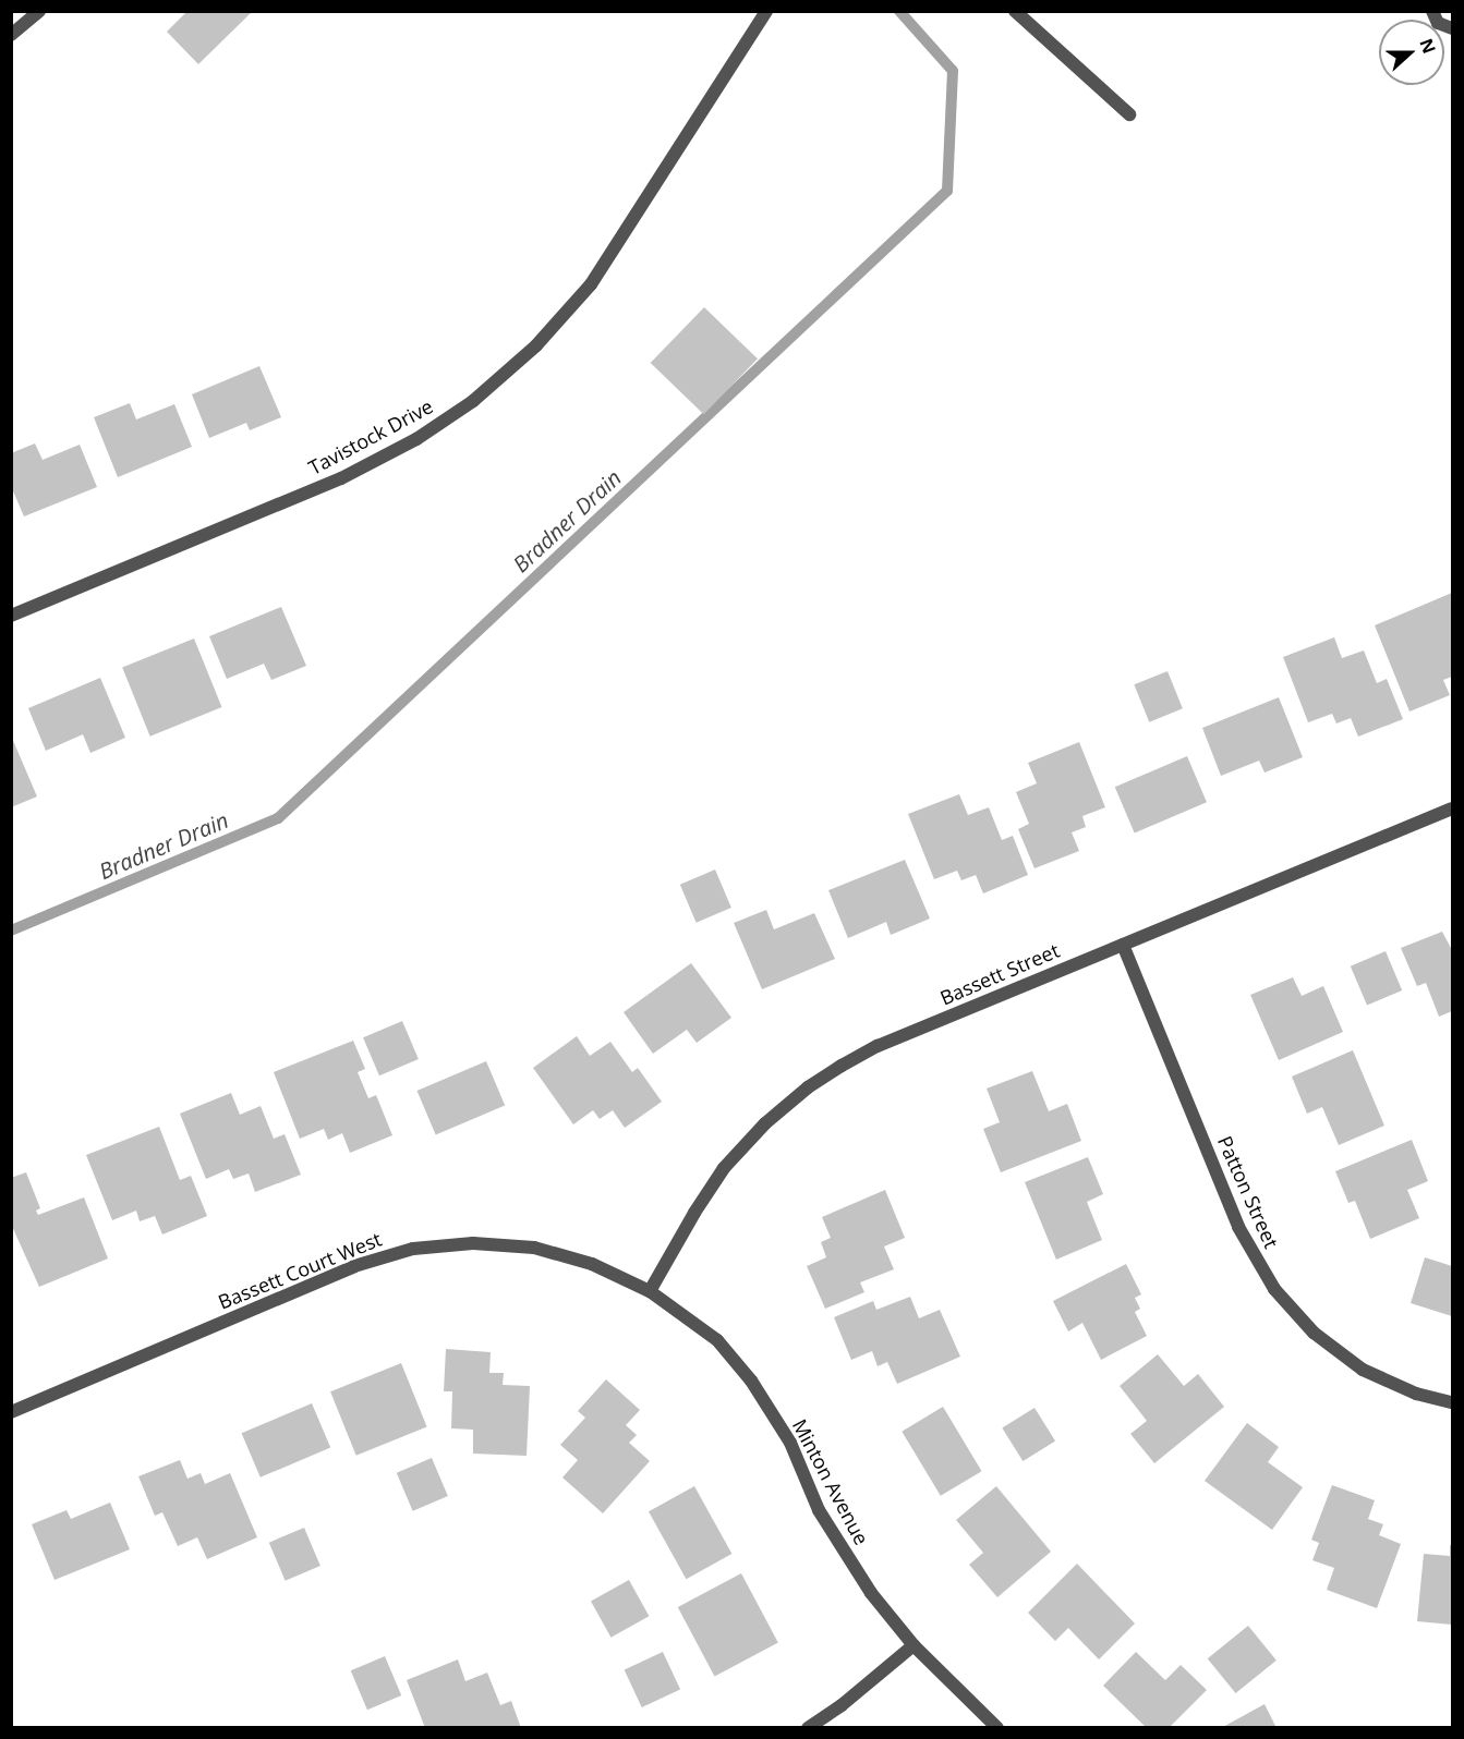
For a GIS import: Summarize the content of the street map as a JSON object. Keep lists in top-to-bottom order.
{
  "streets": {
    "street": [
      "Tavistock Drive",
      "Bassett Street",
      "Patton Street",
      "Bassett Court West",
      "Minton Avenue"
    ]
  },
  "crossings": [
    ["Bassett Street", "Patton Street"],
    ["Bassett Street", "Bassett Court West"],
    ["Bassett Street", "Minton Avenue"],
    ["Bassett Court West", "Minton Avenue"]
  ],
  "water": ["Bradner Drain"],
  "north": "right"
}
